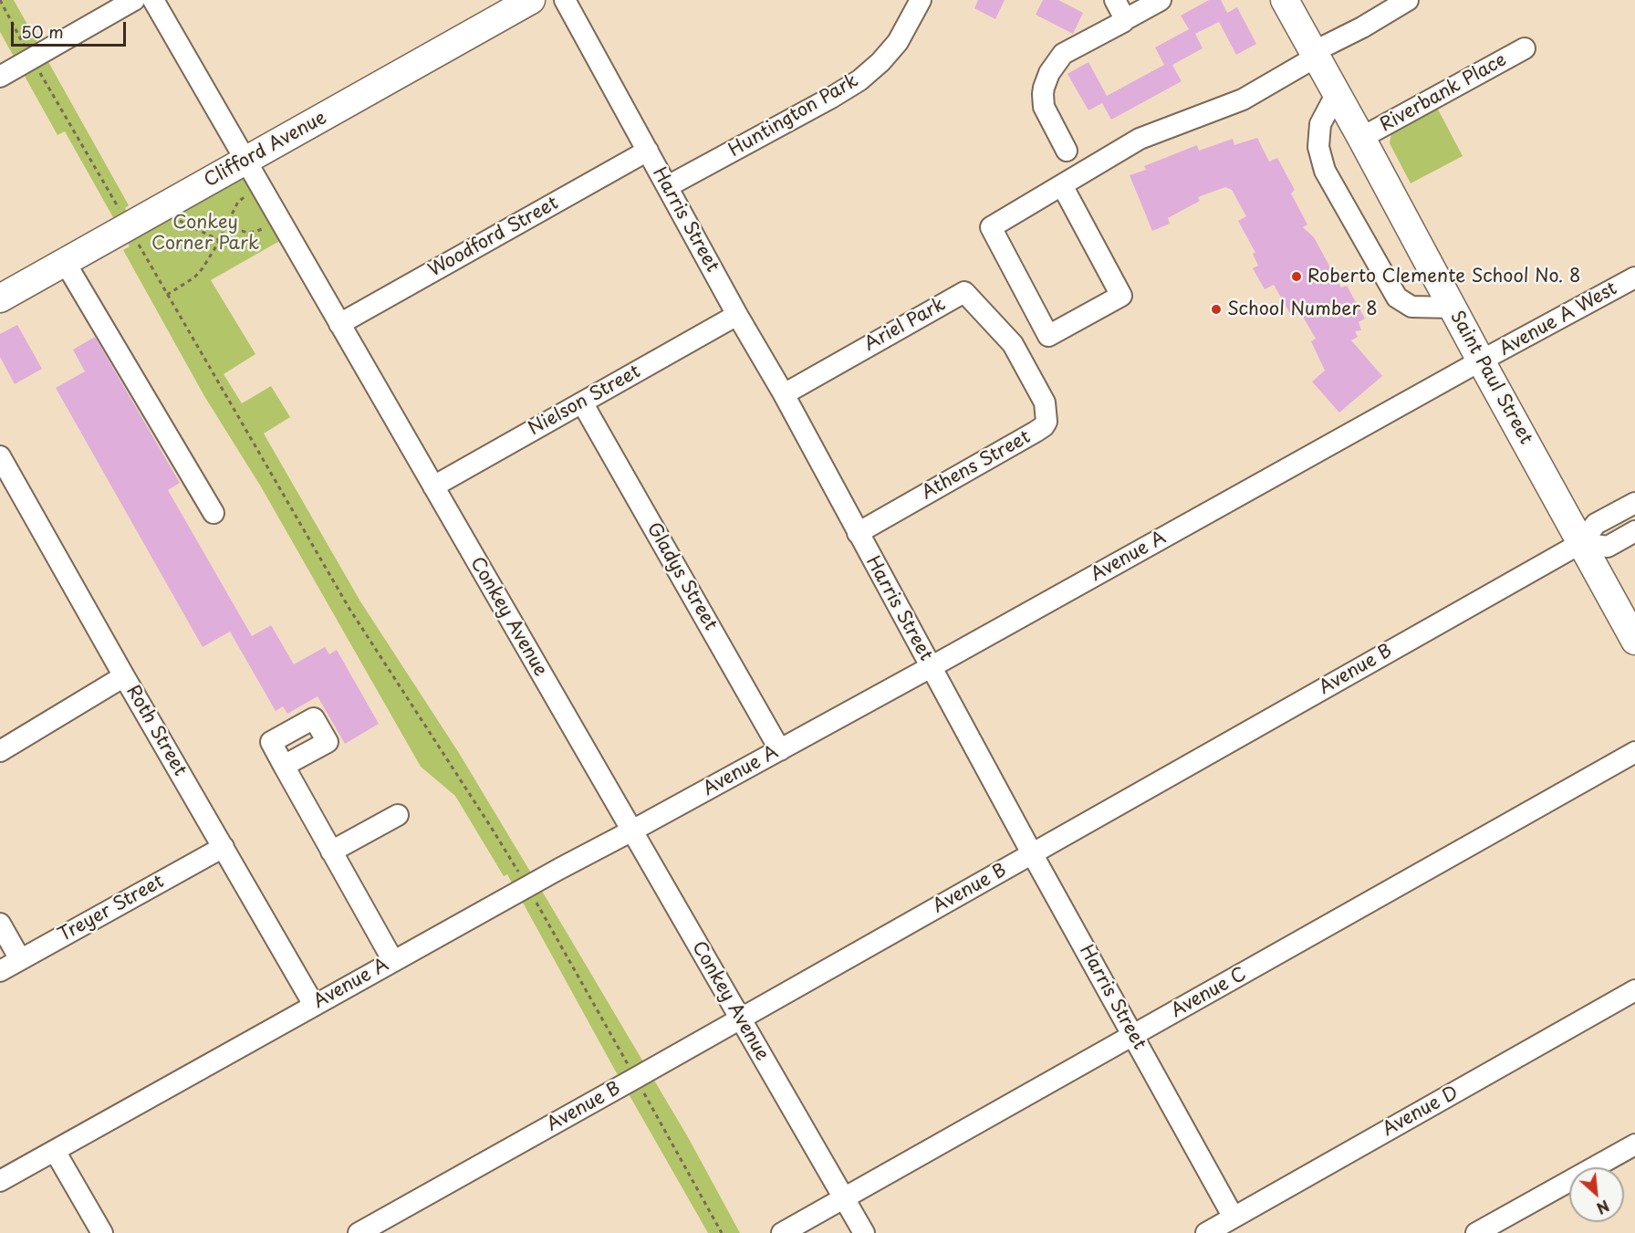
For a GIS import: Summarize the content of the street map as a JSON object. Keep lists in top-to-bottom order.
{
  "streets": {
    "main road": ["Clifford Avenue", "Saint Paul Street"],
    "street": [
      "Riverbank Place",
      "Huntington Park",
      "Harris Street",
      "Woodford Street",
      "Avenue A West",
      "Ariel Park",
      "Nielson Street",
      "Athens Street",
      "Avenue A",
      "Gladys Street",
      "Conkey Avenue",
      "Avenue B",
      "Roth Street",
      "Treyer Street",
      "Avenue C",
      "Avenue D"
    ]
  },
  "crossings": [
    ["Riverbank Place", "Saint Paul Street"],
    ["Huntington Park", "Harris Street"],
    ["Clifford Avenue", "Conkey Avenue"],
    ["Harris Street", "Woodford Street"],
    ["Harris Street", "Ariel Park"],
    ["Harris Street", "Nielson Street"],
    ["Harris Street", "Athens Street"],
    ["Harris Street", "Avenue A"],
    ["Harris Street", "Avenue B"],
    ["Harris Street", "Avenue C"],
    ["Harris Street", "Avenue D"],
    ["Woodford Street", "Conkey Avenue"],
    ["Avenue A West", "Saint Paul Street"],
    ["Avenue A West", "Avenue A"],
    ["Ariel Park", "Athens Street"],
    ["Saint Paul Street", "Avenue A"],
    ["Saint Paul Street", "Avenue B"],
    ["Nielson Street", "Gladys Street"],
    ["Nielson Street", "Conkey Avenue"],
    ["Avenue A", "Gladys Street"],
    ["Avenue A", "Conkey Avenue"],
    ["Avenue A", "Roth Street"],
    ["Conkey Avenue", "Avenue B"],
    ["Conkey Avenue", "Avenue C"],
    ["Roth Street", "Treyer Street"]
  ],
  "parks": ["Conkey Corner Park"],
  "places": ["Roberto Clemente School No. 8", "School Number 8"],
  "scale_bar": "50 m",
  "north": "bottom right"
}
